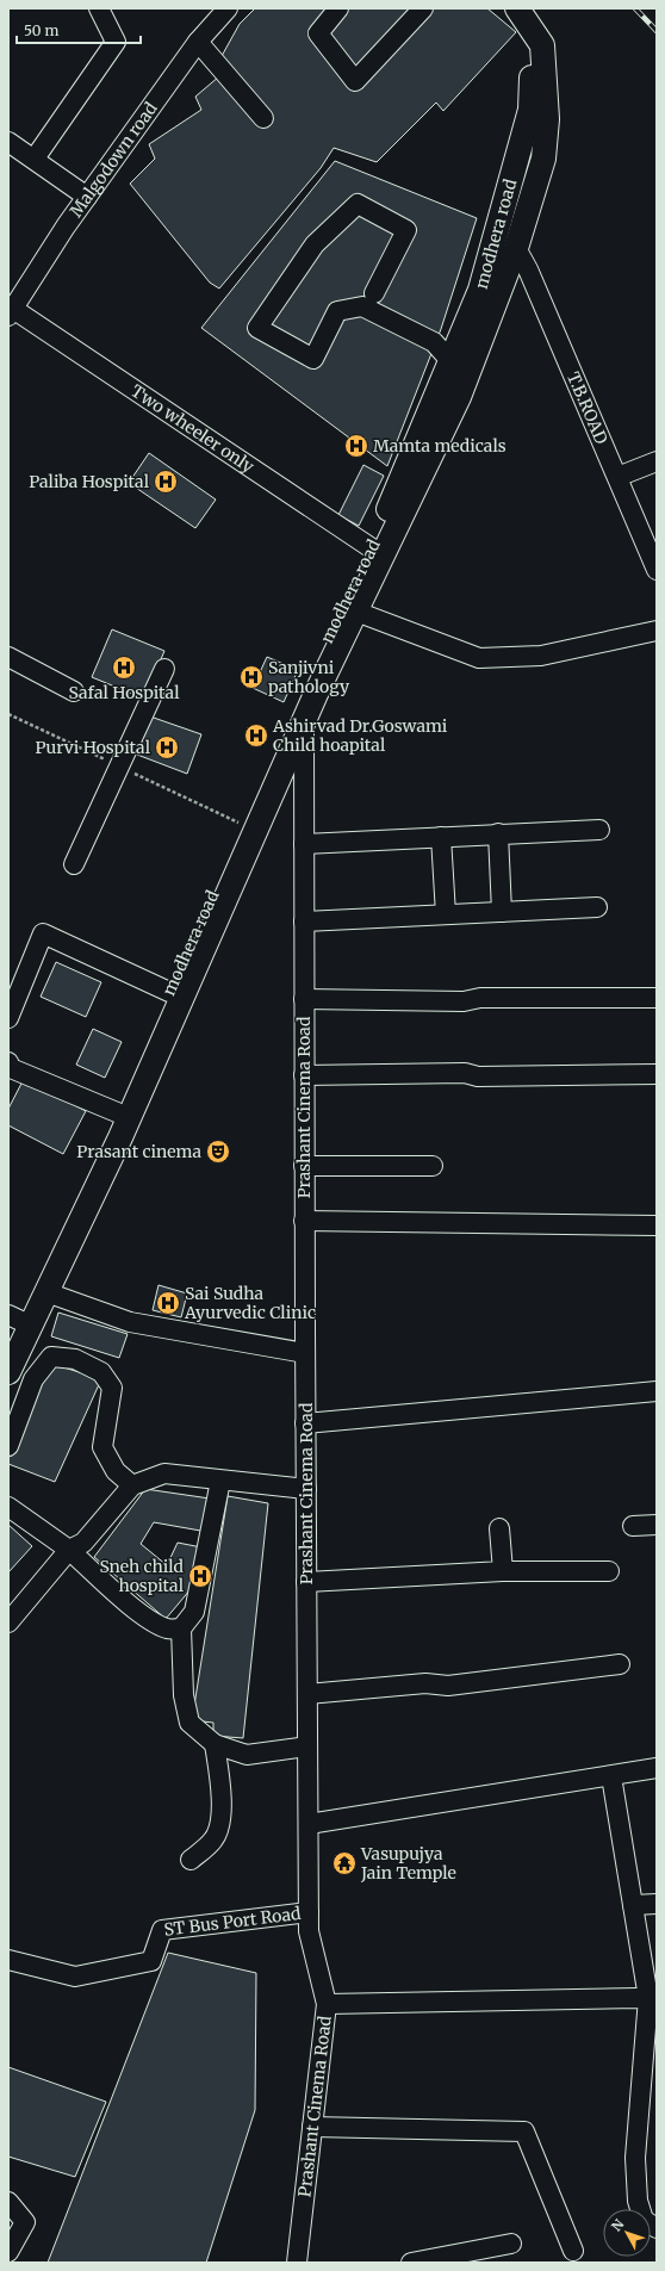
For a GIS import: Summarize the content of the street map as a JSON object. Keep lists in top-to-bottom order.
{
  "streets": {
    "main road": ["modhera road"],
    "street": [
      "Malgodown road",
      "T.B.ROAD",
      "Two wheeler only",
      "Prashant Cinema Road",
      "ST Bus Port Road"
    ]
  },
  "crossings": [
    ["Malgodown road", "Two wheeler only"],
    ["modhera road", "Two wheeler only"],
    ["Prashant Cinema Road", "ST Bus Port Road"]
  ],
  "places": {
    "hospital": [
      "Mamta medicals",
      "Paliba Hospital",
      "Safal Hospital",
      "Sanjivni pathology",
      "Ashirvad Dr.Goswami Child hoapital",
      "Purvi Hospital",
      "Sai Sudha Ayurvedic Clinic",
      "Sneh child hospital"
    ],
    "theatre": ["Prasant cinema"],
    "temple": ["Vasupujya Jain Temple"]
  },
  "scale_bar": "50 m",
  "north": "top left"
}
